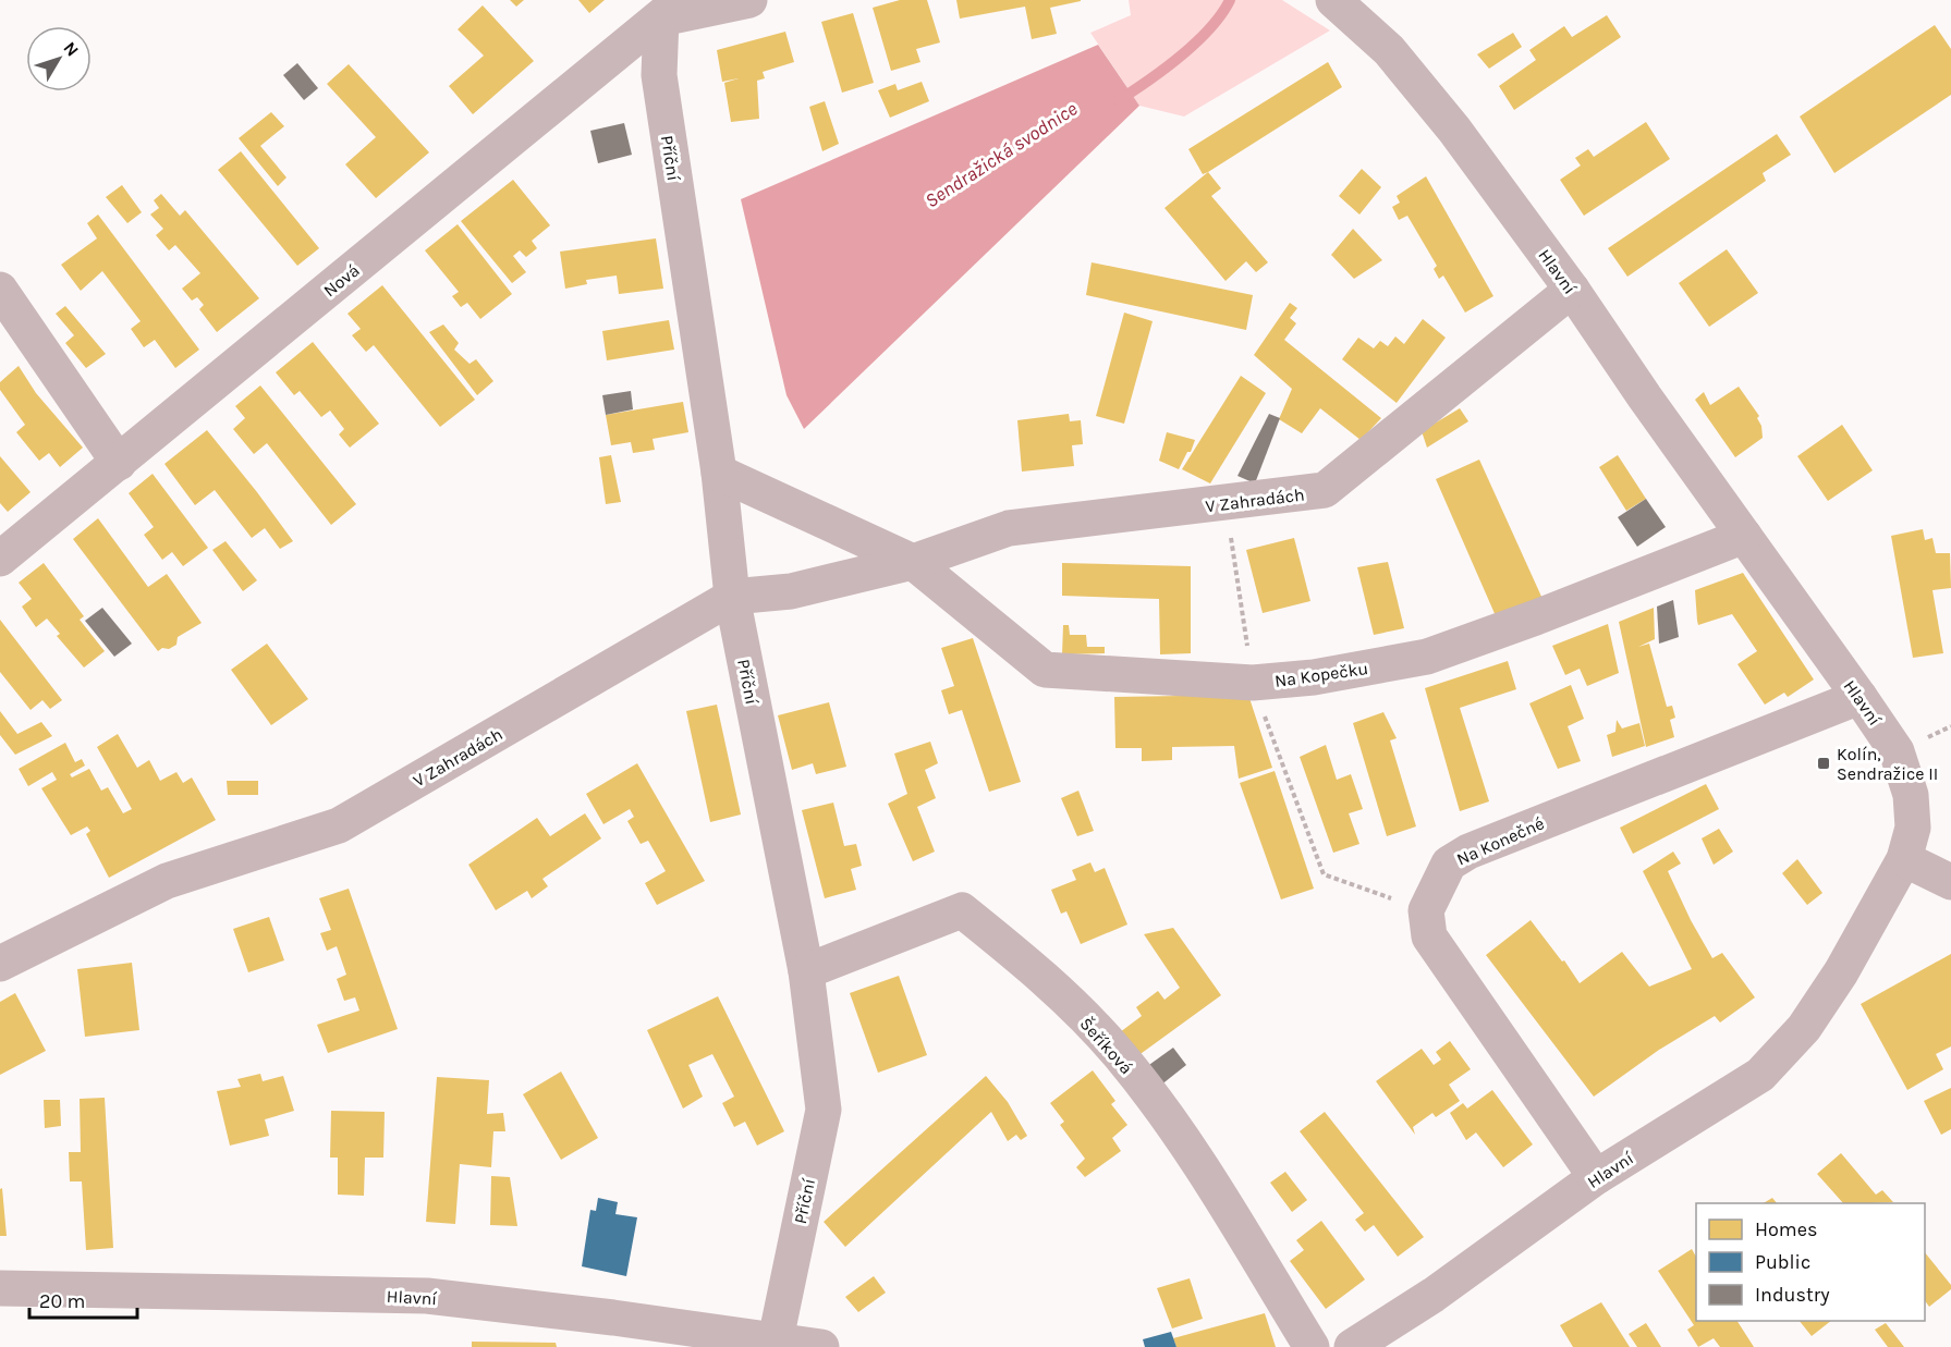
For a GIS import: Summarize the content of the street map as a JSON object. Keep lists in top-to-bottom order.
{
  "streets": {
    "street": [
      "Příční",
      "Hlavní",
      "Nová",
      "V Zahradách",
      "Na Kopečku",
      "Na Konečné",
      "Šeříková"
    ]
  },
  "crossings": [
    ["Příční", "Hlavní"],
    ["Příční", "Nová"],
    ["Příční", "V Zahradách"],
    ["Příční", "Šeříková"],
    ["Hlavní", "V Zahradách"],
    ["Hlavní", "Na Kopečku"],
    ["Hlavní", "Na Konečné"],
    ["V Zahradách", "Na Kopečku"]
  ],
  "water": ["Sendražická svodnice"],
  "places": {
    "transit": ["Kolín, Sendražice II"]
  },
  "legend": ["Homes", "Public", "Industry"],
  "scale_bar": "20 m",
  "north": "top right"
}
